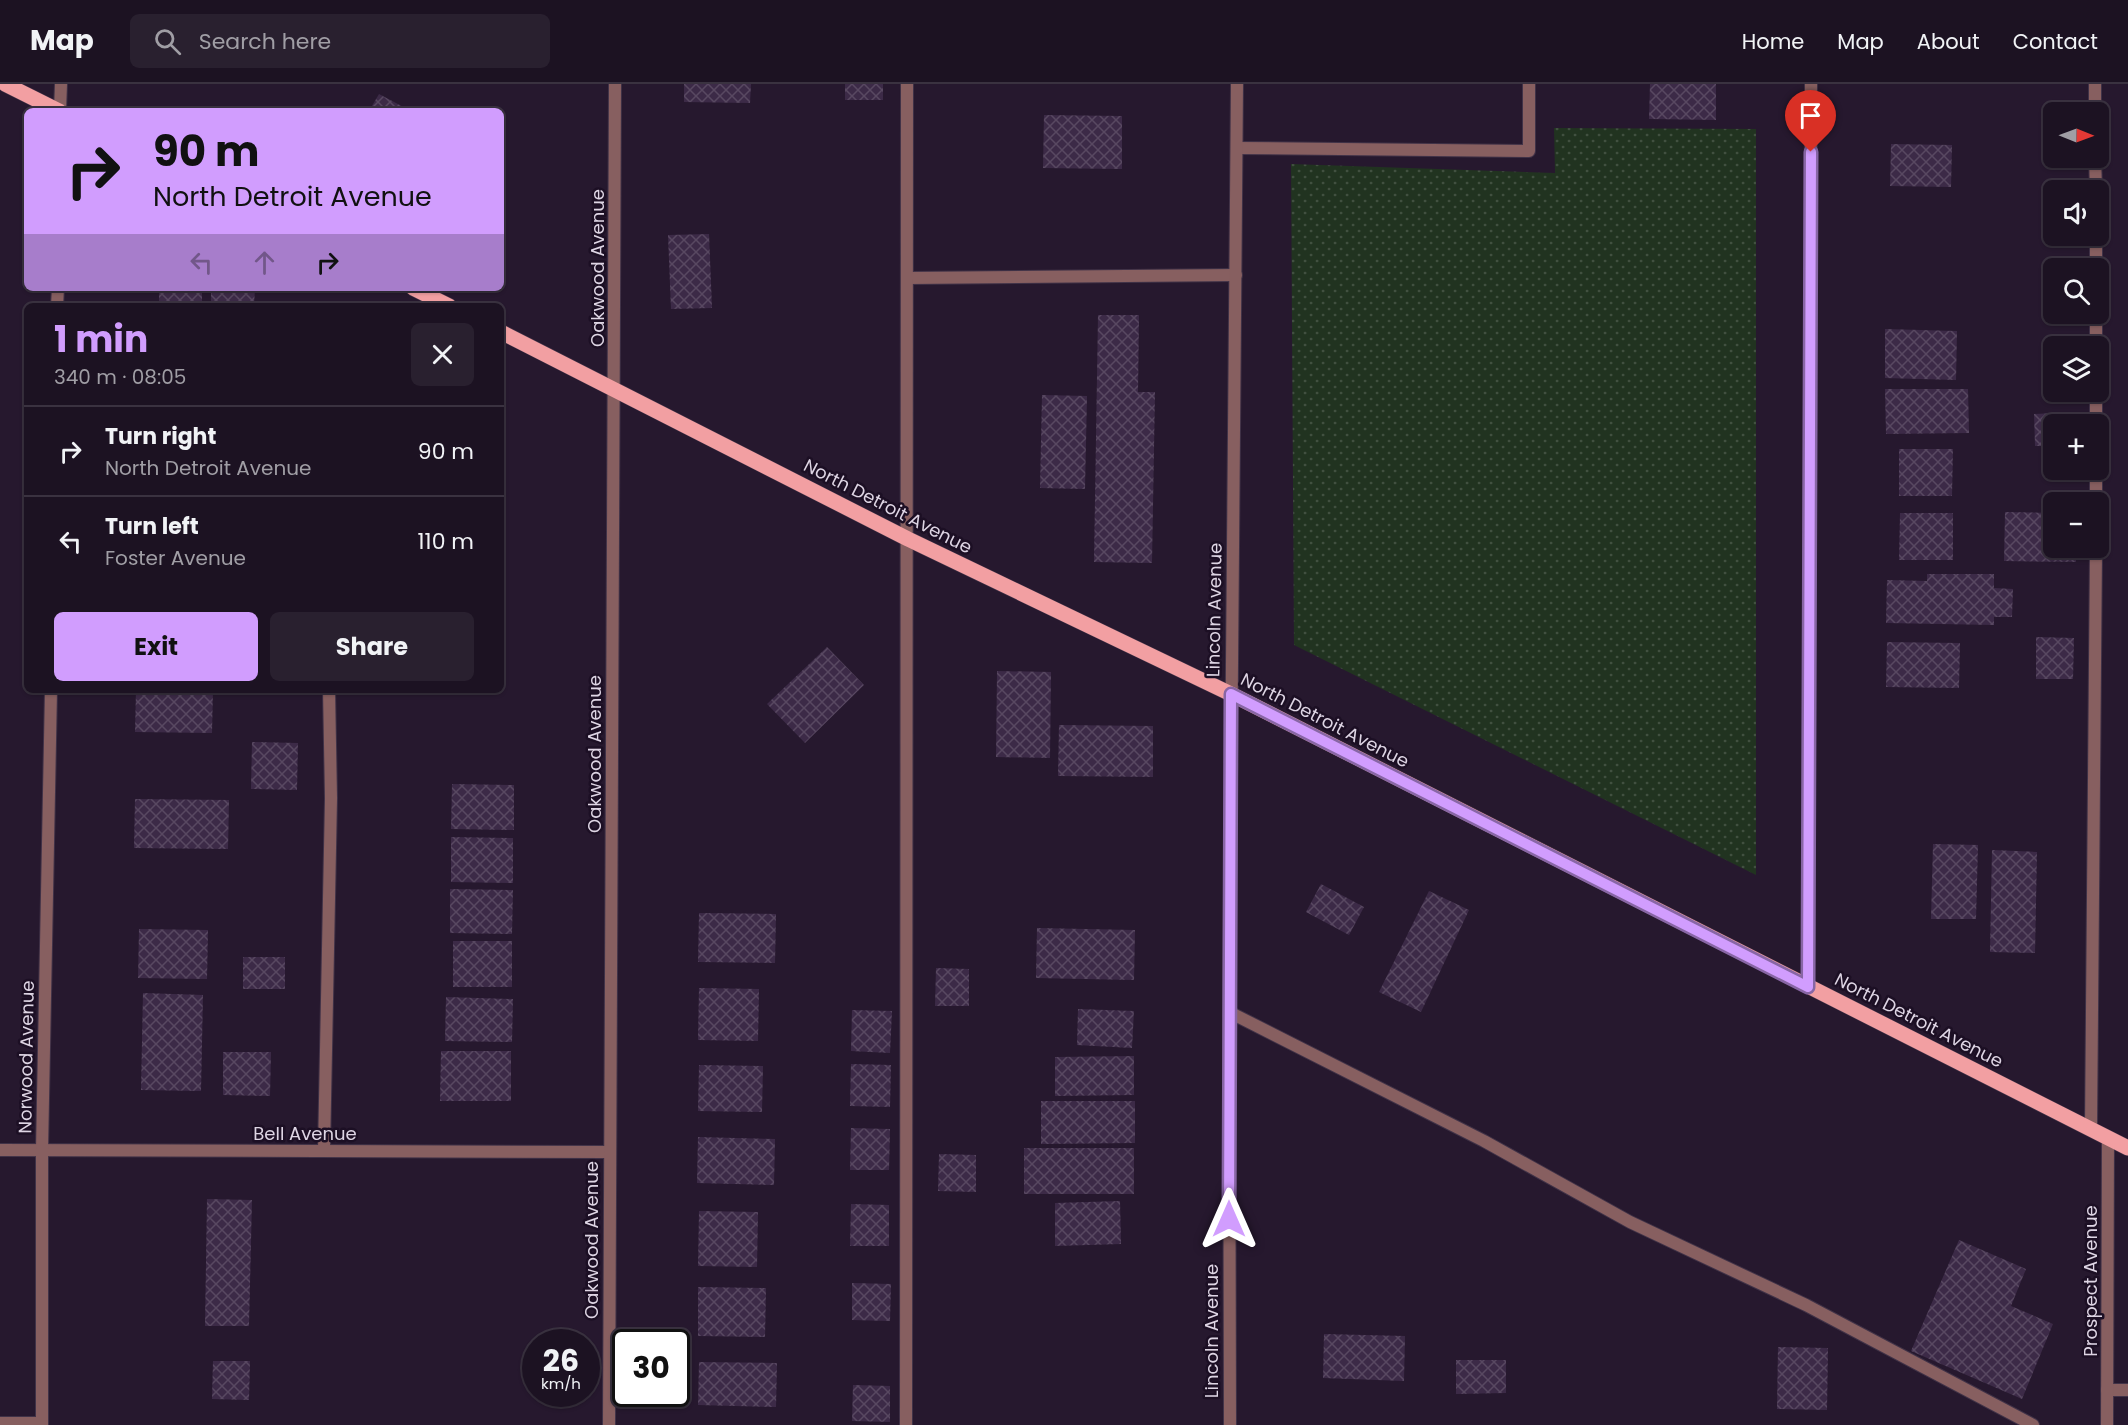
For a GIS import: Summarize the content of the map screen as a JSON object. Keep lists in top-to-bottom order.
{
  "streets": {
    "main road": ["North Detroit Avenue"],
    "street": [
      "Oakwood Avenue",
      "Lincoln Avenue",
      "Norwood Avenue",
      "Bell Avenue",
      "Prospect Avenue"
    ]
  },
  "crossings": [
    ["Oakwood Avenue", "North Detroit Avenue"],
    ["Oakwood Avenue", "Bell Avenue"],
    ["North Detroit Avenue", "Lincoln Avenue"],
    ["North Detroit Avenue", "Prospect Avenue"],
    ["Norwood Avenue", "Bell Avenue"]
  ],
  "north": "right",
  "page": {
    "header": "Map",
    "search": "Search here",
    "nav": [
      "Home",
      "Map",
      "About",
      "Contact"
    ],
    "map_buttons": ["+", "−"],
    "turn": ["90 m", "North Detroit Avenue"],
    "heading": ["1 min", "340 m · 08:05"],
    "list": [
      {
        "name": "Turn right",
        "note": "North Detroit Avenue",
        "value": "90 m"
      },
      {
        "name": "Turn left",
        "note": "Foster Avenue",
        "value": "110 m"
      }
    ],
    "buttons": ["Exit", "Share"],
    "speed": "26 km/h",
    "limit": "30"
  }
}
